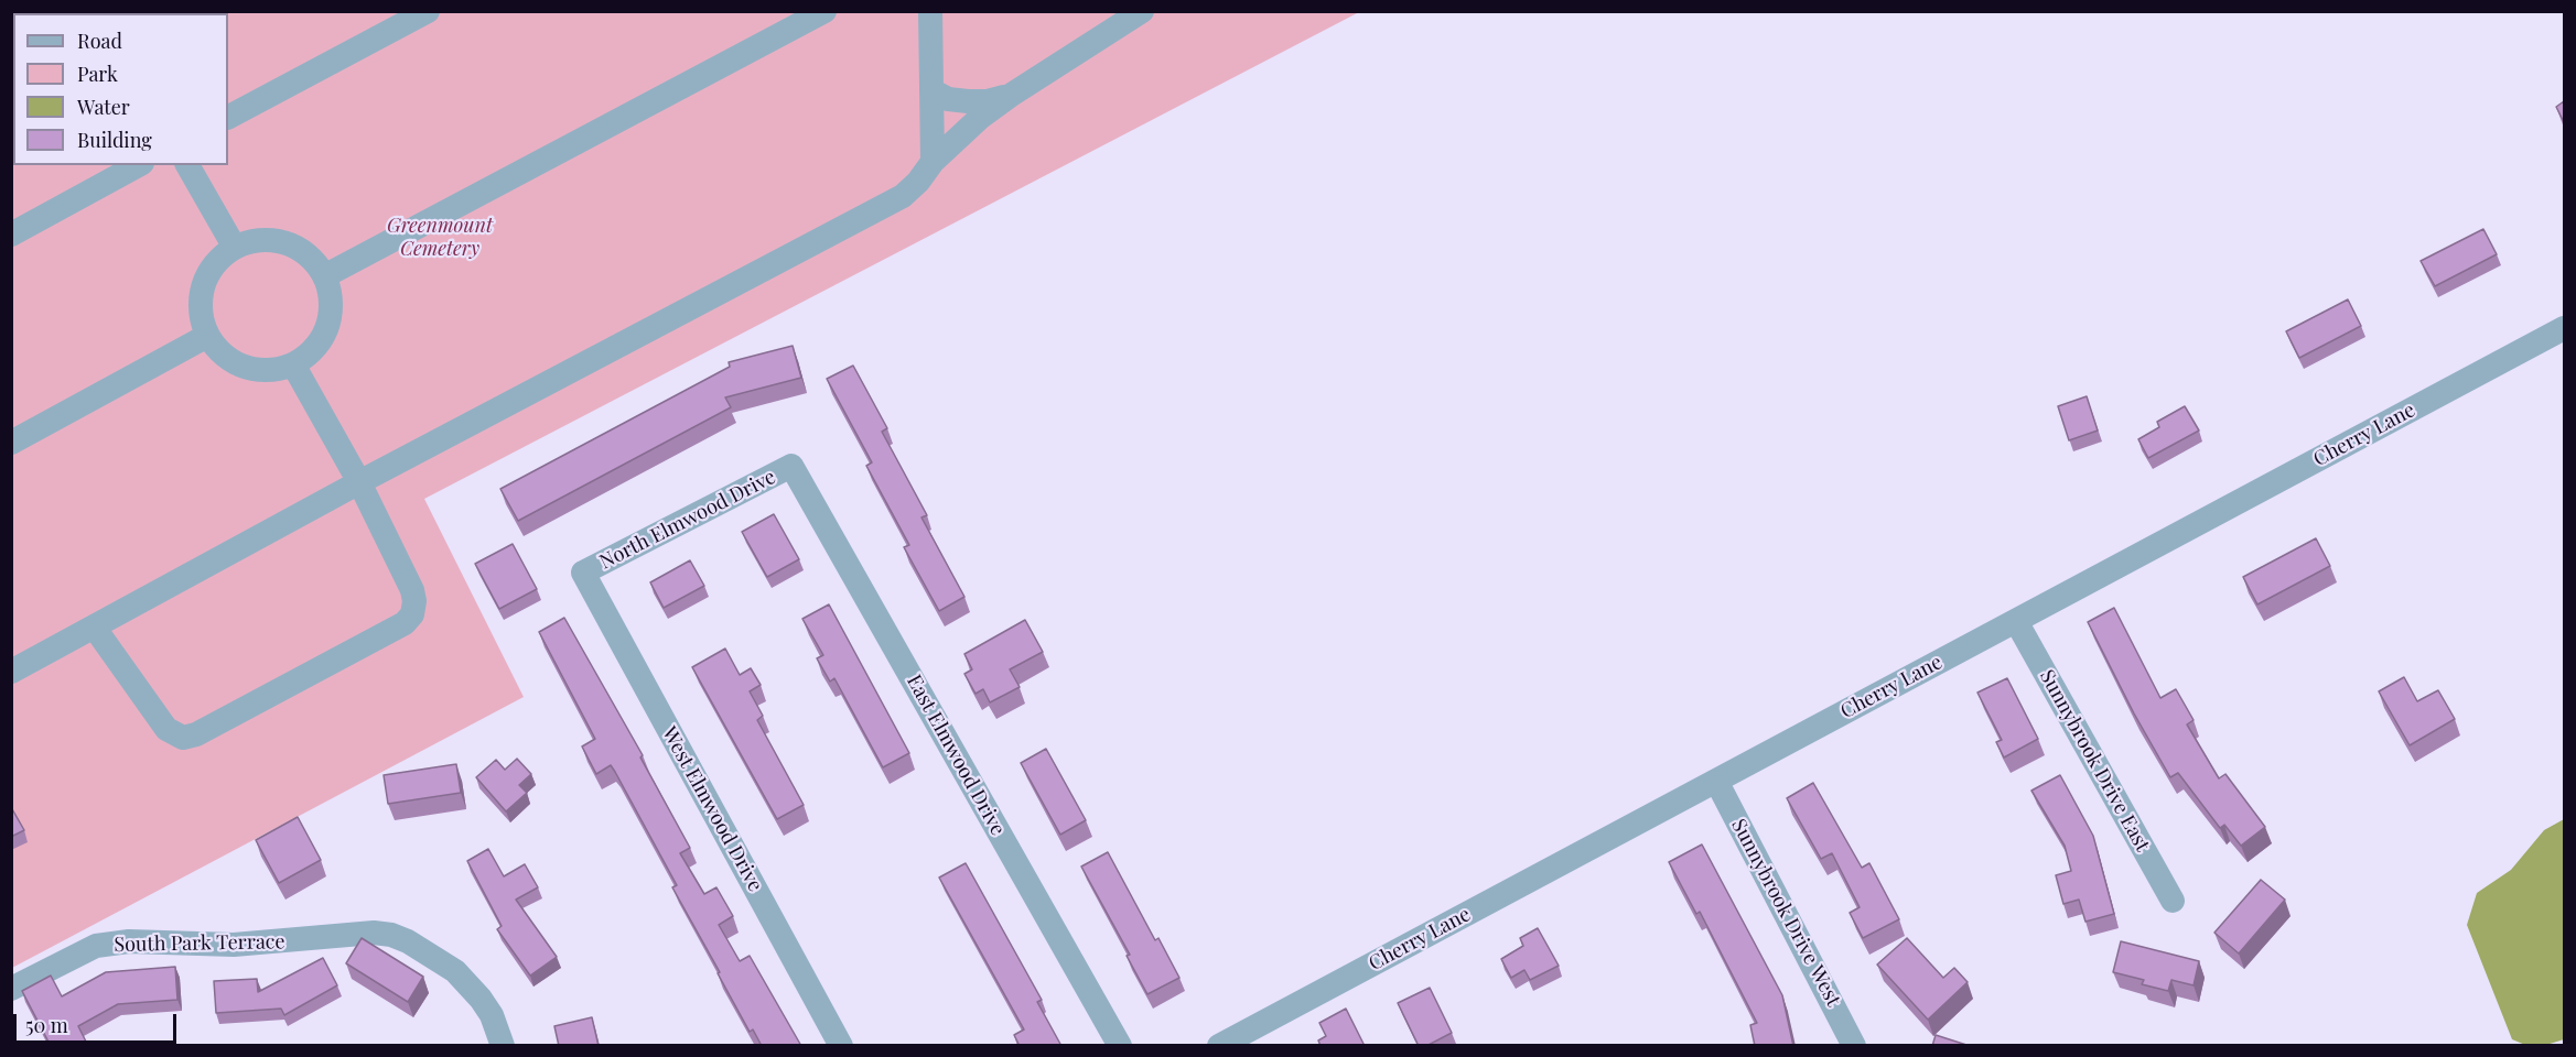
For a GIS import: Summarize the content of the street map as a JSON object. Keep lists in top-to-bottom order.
{
  "streets": {
    "street": [
      "Cherry Lane",
      "North Elmwood Drive",
      "East Elmwood Drive",
      "Sunnybrook Drive East",
      "West Elmwood Drive",
      "Sunnybrook Drive West",
      "South Park Terrace"
    ]
  },
  "crossings": [
    ["Cherry Lane", "Sunnybrook Drive East"],
    ["Cherry Lane", "Sunnybrook Drive West"],
    ["North Elmwood Drive", "East Elmwood Drive"],
    ["North Elmwood Drive", "West Elmwood Drive"]
  ],
  "parks": ["Greenmount Cemetery"],
  "legend": [
    "Road",
    "Park",
    "Water",
    "Building"
  ],
  "scale_bar": "50 m"
}
